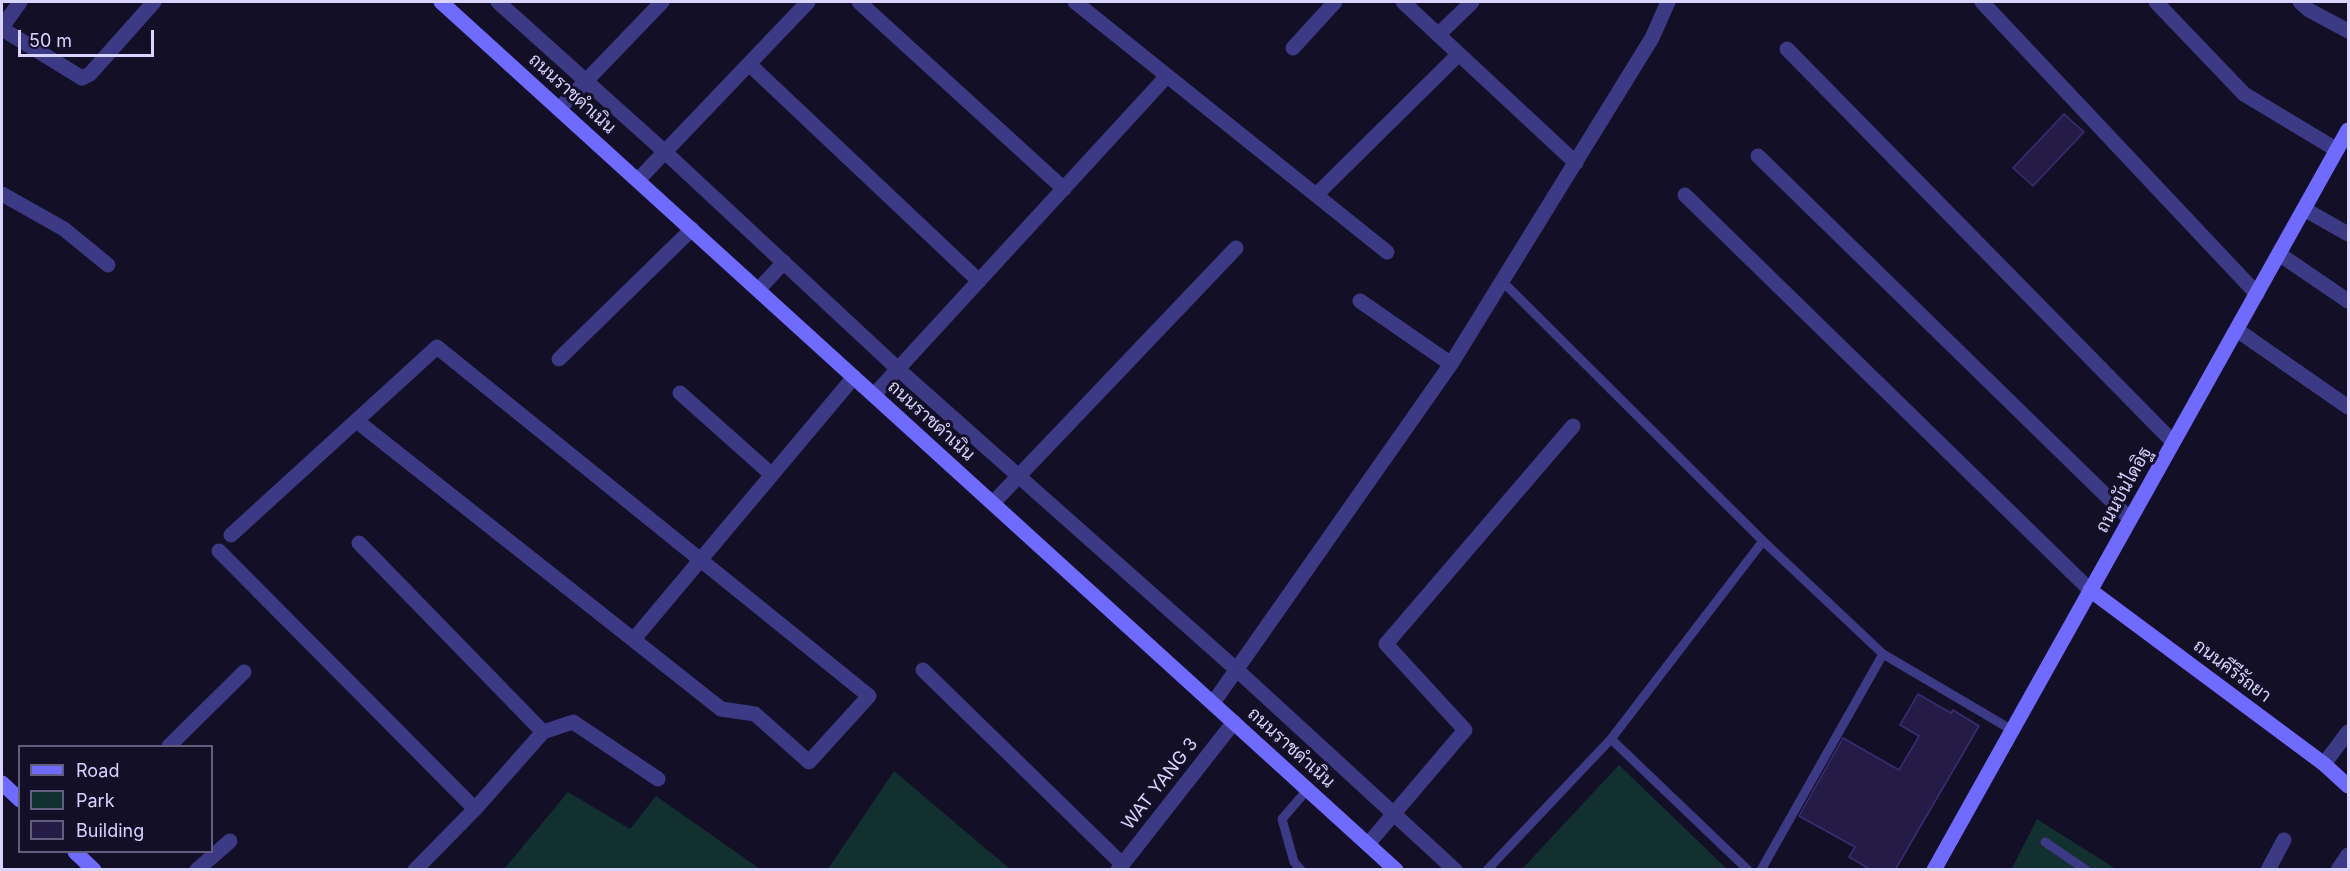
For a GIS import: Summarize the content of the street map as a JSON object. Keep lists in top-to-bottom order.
{
  "streets": {
    "main road": ["ถนนราชดำเนิน", "ถนนบันไดอิฐ", "ถนนคีรีรัถยา"],
    "street": ["WAT YANG 3"]
  },
  "crossings": [
    ["ถนนราชดำเนิน", "WAT YANG 3"],
    ["ถนนบันไดอิฐ", "ถนนคีรีรัถยา"]
  ],
  "legend": ["Road", "Park", "Building"],
  "scale_bar": "50 m"
}
